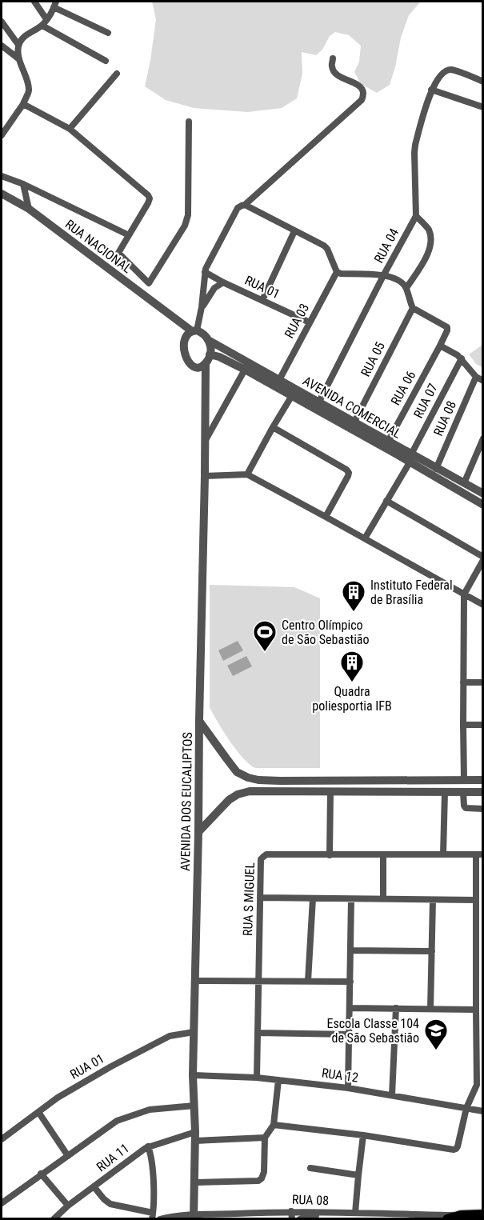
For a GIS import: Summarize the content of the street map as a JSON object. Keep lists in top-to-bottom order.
{
  "streets": {
    "street": [
      "RUA 04",
      "RUA NACIONAL",
      "RUA 01",
      "RUA 03",
      "RUA 05",
      "RUA 06",
      "RUA 07",
      "AVENIDA COMERCIAL",
      "RUA 08",
      "AVENIDA DOS EUCALIPTOS",
      "RUA S MIGUEL",
      "RUA 12",
      "RUA 11"
    ]
  },
  "crossings": [
    ["RUA 04", "AVENIDA COMERCIAL"],
    ["RUA NACIONAL", "AVENIDA COMERCIAL"],
    ["RUA NACIONAL", "AVENIDA DOS EUCALIPTOS"],
    ["RUA 01", "RUA 03"],
    ["RUA 01", "AVENIDA DOS EUCALIPTOS"],
    ["RUA 03", "AVENIDA COMERCIAL"],
    ["RUA 05", "RUA 06"],
    ["RUA 05", "AVENIDA COMERCIAL"],
    ["RUA 06", "AVENIDA COMERCIAL"],
    ["RUA 07", "AVENIDA COMERCIAL"],
    ["AVENIDA COMERCIAL", "RUA 08"],
    ["AVENIDA COMERCIAL", "AVENIDA DOS EUCALIPTOS"],
    ["RUA 08", "AVENIDA DOS EUCALIPTOS"],
    ["AVENIDA DOS EUCALIPTOS", "RUA 12"],
    ["AVENIDA DOS EUCALIPTOS", "RUA 11"],
    ["RUA S MIGUEL", "RUA 12"]
  ],
  "places": {
    "building": ["Instituto Federal de Brasília", "Quadra poliesportia IFB"],
    "sports": ["Centro Olímpico de São Sebastião"],
    "school or university": ["Escola Classe 104 de São Sebastião"]
  }
}
